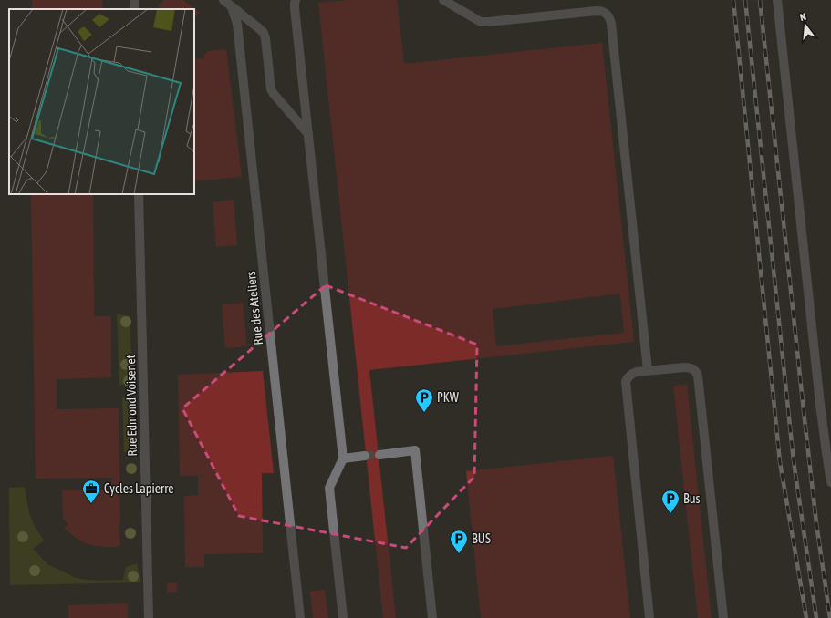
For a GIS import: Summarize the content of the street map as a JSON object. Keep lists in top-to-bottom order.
{
  "streets": {
    "street": ["Rue des Ateliers", "Rue Edmond Voisenet"]
  },
  "places": {
    "parking": ["PKW", "Bus", "BUS"],
    "office": ["Cycles Lapierre"]
  },
  "north": "top"
}
